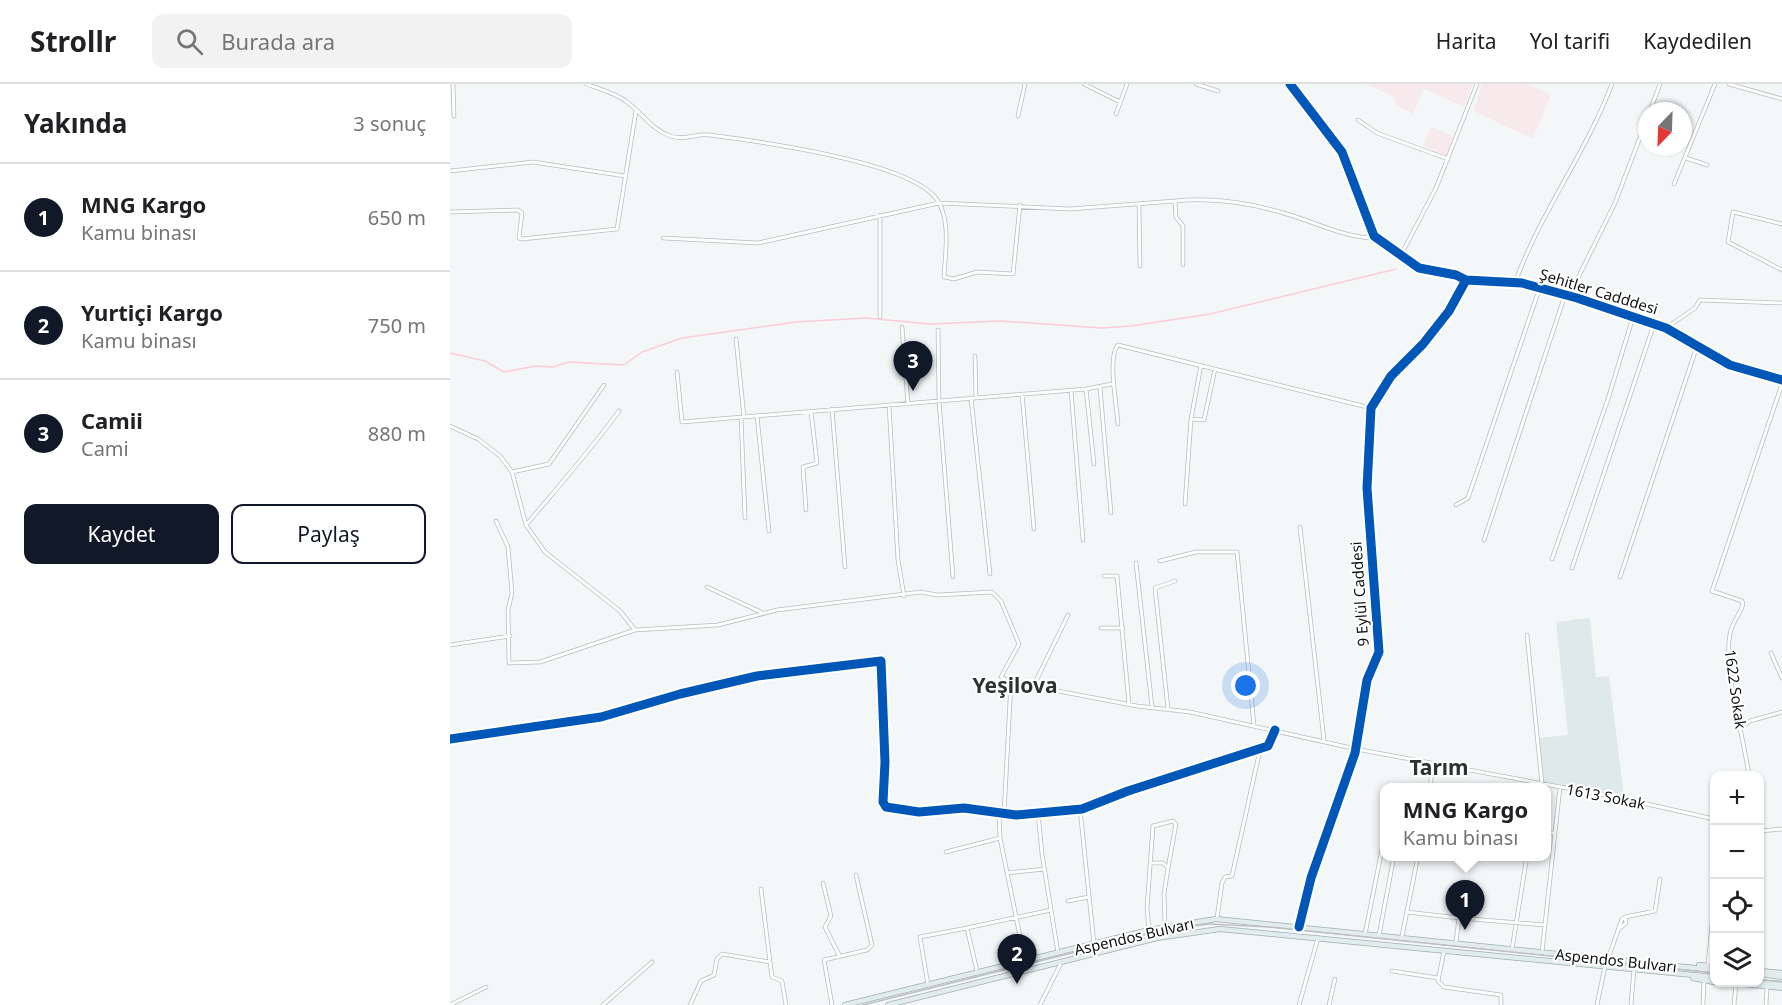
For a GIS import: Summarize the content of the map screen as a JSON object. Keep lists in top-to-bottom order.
{
  "streets": {
    "main road": ["Aspendos Bulvarı"],
    "street": [
      "Şehitler Cadddesi",
      "9 Eylül Caddesi",
      "1622 Sokak",
      "1613 Sokak"
    ]
  },
  "crossings": [
    ["Şehitler Cadddesi", "9 Eylül Caddesi"],
    ["Şehitler Cadddesi", "1622 Sokak"],
    ["9 Eylül Caddesi", "1613 Sokak"],
    ["9 Eylül Caddesi", "Aspendos Bulvarı"]
  ],
  "districts": ["Yeşilova", "Tarım"],
  "north": "bottom left",
  "page": {
    "header": "Strollr",
    "search": "Burada ara",
    "nav": ["Harita", "Yol tarifi", "Kaydedilen"],
    "heading": ["Yakında", "3 sonuç"],
    "list": [
      {
        "mark": "1",
        "name": "MNG Kargo",
        "note": "Kamu binası",
        "value": "650 m"
      },
      {
        "mark": "2",
        "name": "Yurtiçi Kargo",
        "note": "Kamu binası",
        "value": "750 m"
      },
      {
        "mark": "3",
        "name": "Camii",
        "note": "Cami",
        "value": "880 m"
      }
    ],
    "pins": ["3", "1", "2"],
    "buttons": ["Kaydet", "Paylaş"],
    "map_buttons": ["+", "−"],
    "popup": ["MNG Kargo", "Kamu binası"]
  }
}
